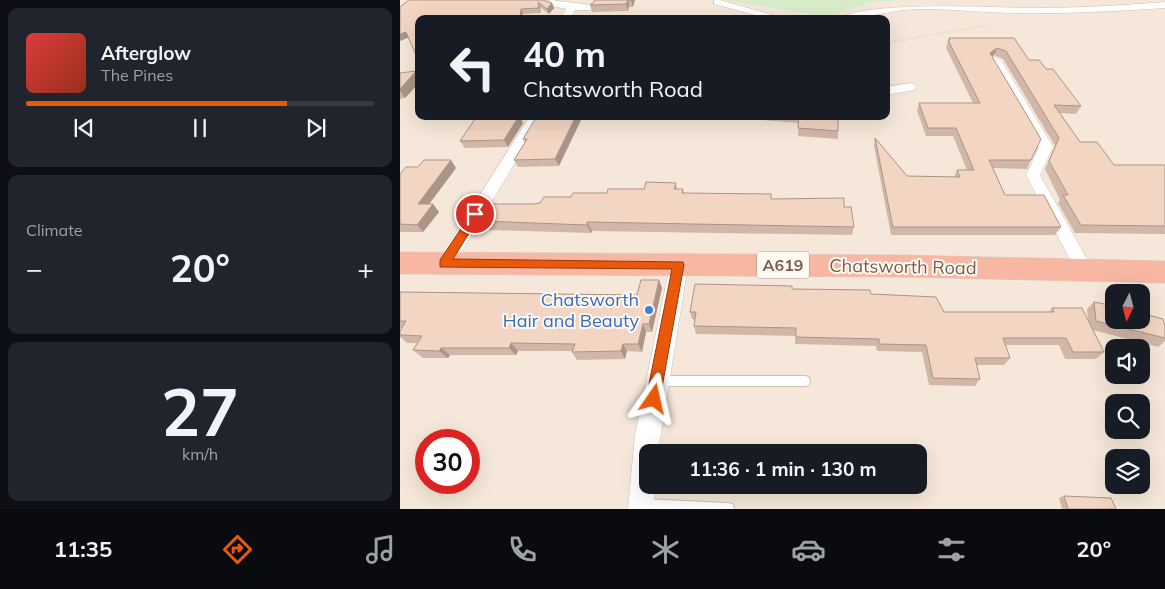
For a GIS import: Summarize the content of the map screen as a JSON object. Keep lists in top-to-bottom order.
{
  "streets": {
    "highway": ["A619", "Chatsworth Road"]
  },
  "places": ["Chatsworth Hair and Beauty"],
  "north": "bottom",
  "page": {
    "turn": ["40 m", "Chatsworth Road"],
    "song": ["Afterglow", "The Pines"],
    "tile": [
      "Climate",
      ["27", "km/h"]
    ],
    "heat": ["−", "20°", "+"],
    "limit": "30",
    "trip": "11:36 · 1 min · 130 m",
    "tabs": ["11:35", "20°"]
  }
}
